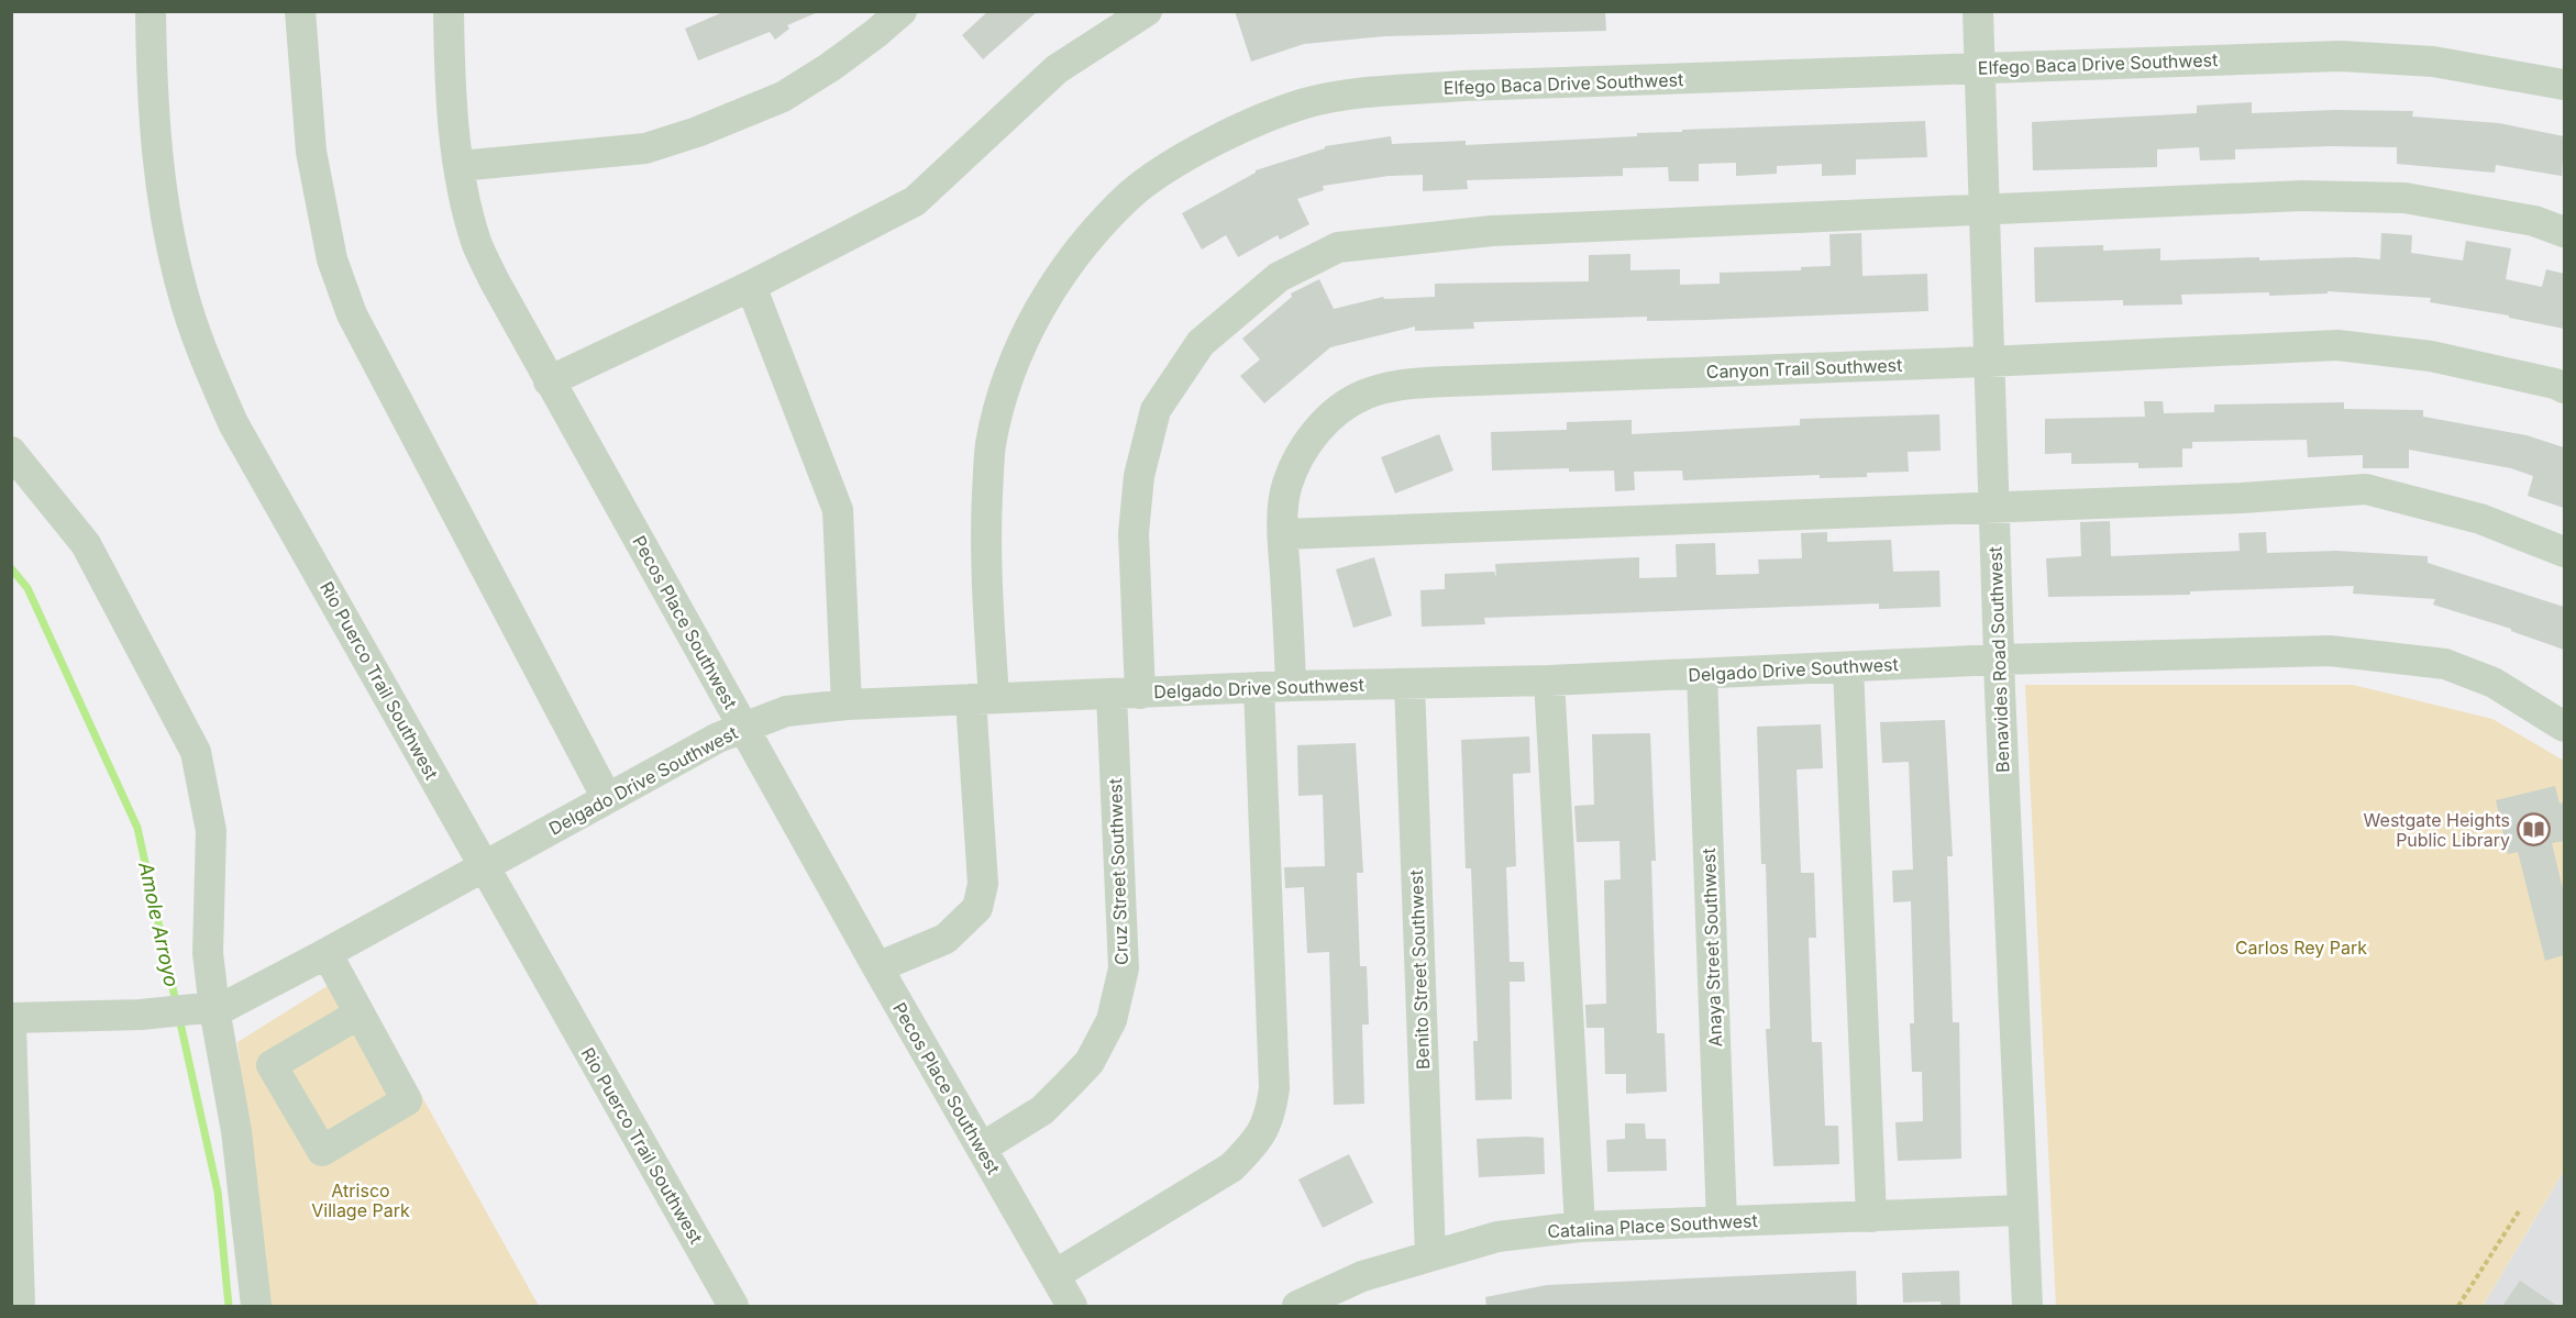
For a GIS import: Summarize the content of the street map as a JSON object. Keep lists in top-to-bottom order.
{
  "streets": {
    "street": [
      "Elfego Baca Drive Southwest",
      "Canyon Trail Southwest",
      "Pecos Place Southwest",
      "Benavides Road Southwest",
      "Delgado Drive Southwest",
      "Rio Puerco Trail Southwest",
      "Cruz Street Southwest",
      "Anaya Street Southwest",
      "Benito Street Southwest",
      "Catalina Place Southwest"
    ]
  },
  "crossings": [
    ["Elfego Baca Drive Southwest", "Pecos Place Southwest"],
    ["Elfego Baca Drive Southwest", "Benavides Road Southwest"],
    ["Elfego Baca Drive Southwest", "Delgado Drive Southwest"],
    ["Canyon Trail Southwest", "Benavides Road Southwest"],
    ["Canyon Trail Southwest", "Delgado Drive Southwest"],
    ["Pecos Place Southwest", "Delgado Drive Southwest"],
    ["Pecos Place Southwest", "Cruz Street Southwest"],
    ["Benavides Road Southwest", "Delgado Drive Southwest"],
    ["Benavides Road Southwest", "Cruz Street Southwest"],
    ["Benavides Road Southwest", "Catalina Place Southwest"],
    ["Delgado Drive Southwest", "Rio Puerco Trail Southwest"],
    ["Delgado Drive Southwest", "Cruz Street Southwest"],
    ["Delgado Drive Southwest", "Anaya Street Southwest"],
    ["Delgado Drive Southwest", "Benito Street Southwest"],
    ["Anaya Street Southwest", "Catalina Place Southwest"],
    ["Benito Street Southwest", "Catalina Place Southwest"]
  ],
  "water": ["Amole Arroyo"],
  "parks": ["Carlos Rey Park", "Atrisco Village Park"],
  "places": {
    "library": ["Westgate Heights Public Library"]
  }
}
